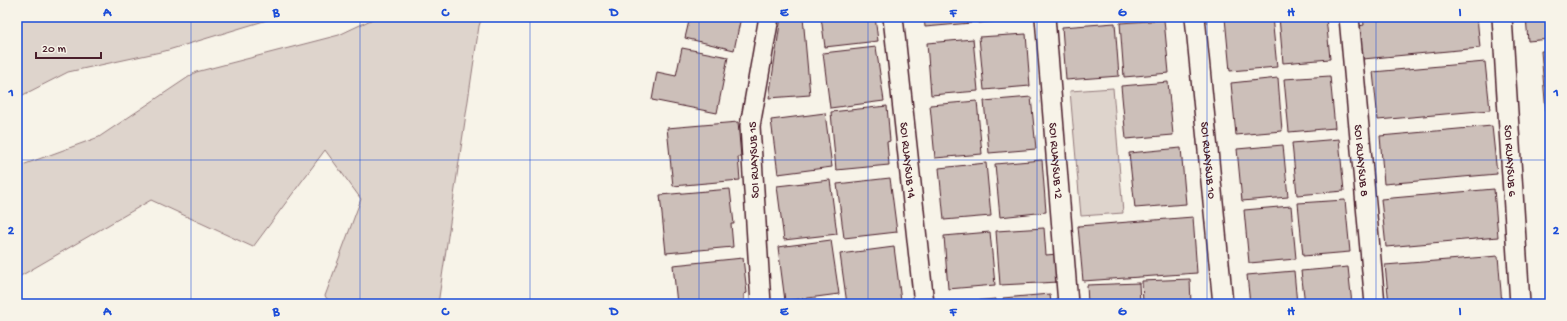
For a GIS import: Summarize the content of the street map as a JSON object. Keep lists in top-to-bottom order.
{
  "streets": {
    "street": [
      "SOI RUAYSUB 15",
      "SOI RUAYSUB 14",
      "SOI RUAYSUB 12",
      "SOI RUAYSUB 10",
      "SOI RUAYSUB 8",
      "SOI RUAYSUB 6"
    ]
  },
  "scale_bar": "20 m",
  "grid": {
    "columns": [
      "A",
      "B",
      "C",
      "D",
      "E",
      "F",
      "G",
      "H",
      "I"
    ],
    "rows": ["1", "2"]
  }
}
